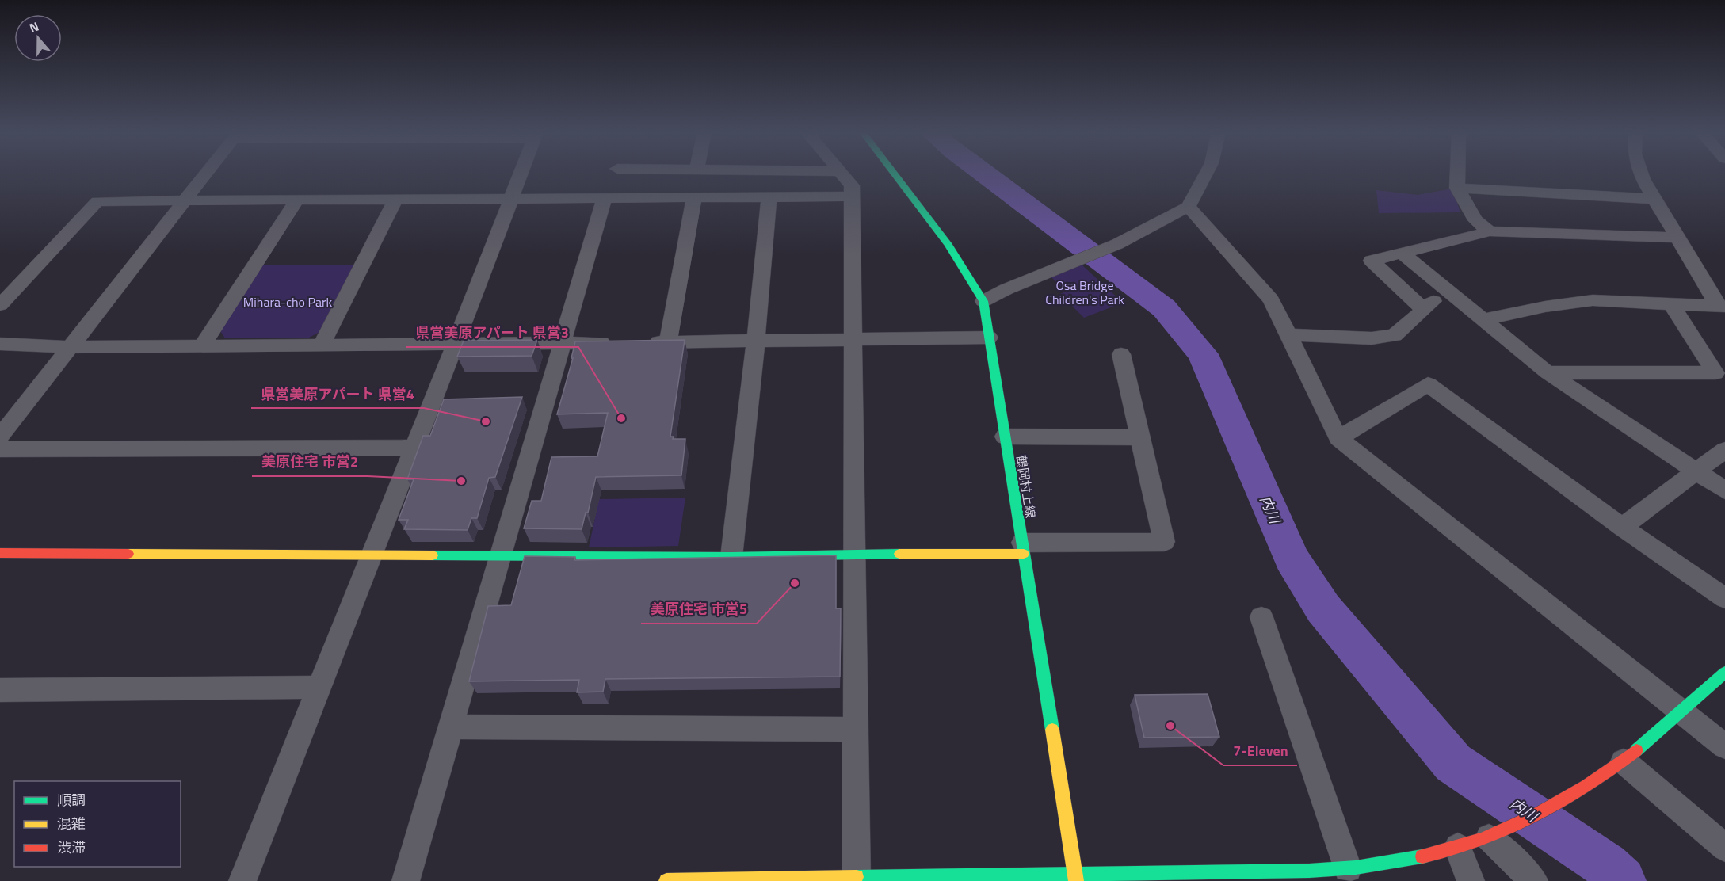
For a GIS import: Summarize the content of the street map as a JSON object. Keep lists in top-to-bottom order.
{
  "streets": {
    "street": ["鶴岡村上線"]
  },
  "water": ["内川"],
  "parks": ["Osa Bridge Children's Park", "Mihara-cho Park"],
  "places": [
    "県営美原アパート 県営3",
    "県営美原アパート 県営4",
    "美原住宅 市営2",
    "美原住宅 市営5",
    "7-Eleven"
  ],
  "legend": ["順調", "混雑", "渋滞"],
  "north": "top"
}
